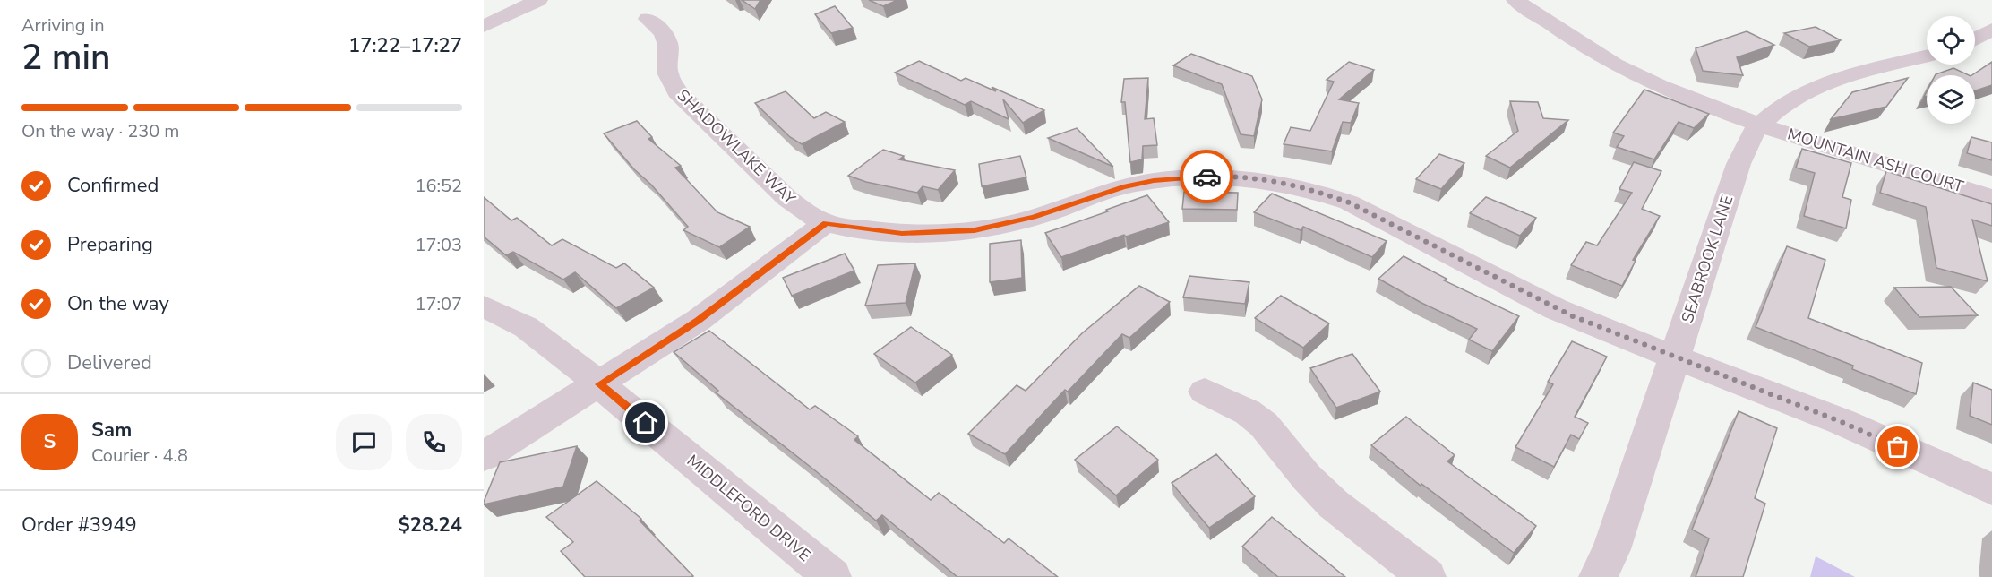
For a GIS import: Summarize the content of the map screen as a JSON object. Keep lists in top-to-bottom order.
{
  "streets": {
    "street": [
      "SHADOWLAKE WAY",
      "MOUNTAIN ASH COURT",
      "SEABROOK LANE",
      "MIDDLEFORD DRIVE"
    ]
  },
  "crossings": [
    ["SHADOWLAKE WAY", "SEABROOK LANE"],
    ["MOUNTAIN ASH COURT", "SEABROOK LANE"]
  ],
  "page": {
    "heading": ["2 min", "Arriving in", "17:22–17:27"],
    "panel": [
      "Sam",
      "Courier · 4.8",
      "Order #3949",
      "$28.24"
    ],
    "bar": "On the way · 230 m",
    "list": [
      ["Confirmed", "16:52"],
      ["Preparing", "17:03"],
      ["On the way", "17:07"],
      "Delivered"
    ],
    "round": "S"
  }
}
